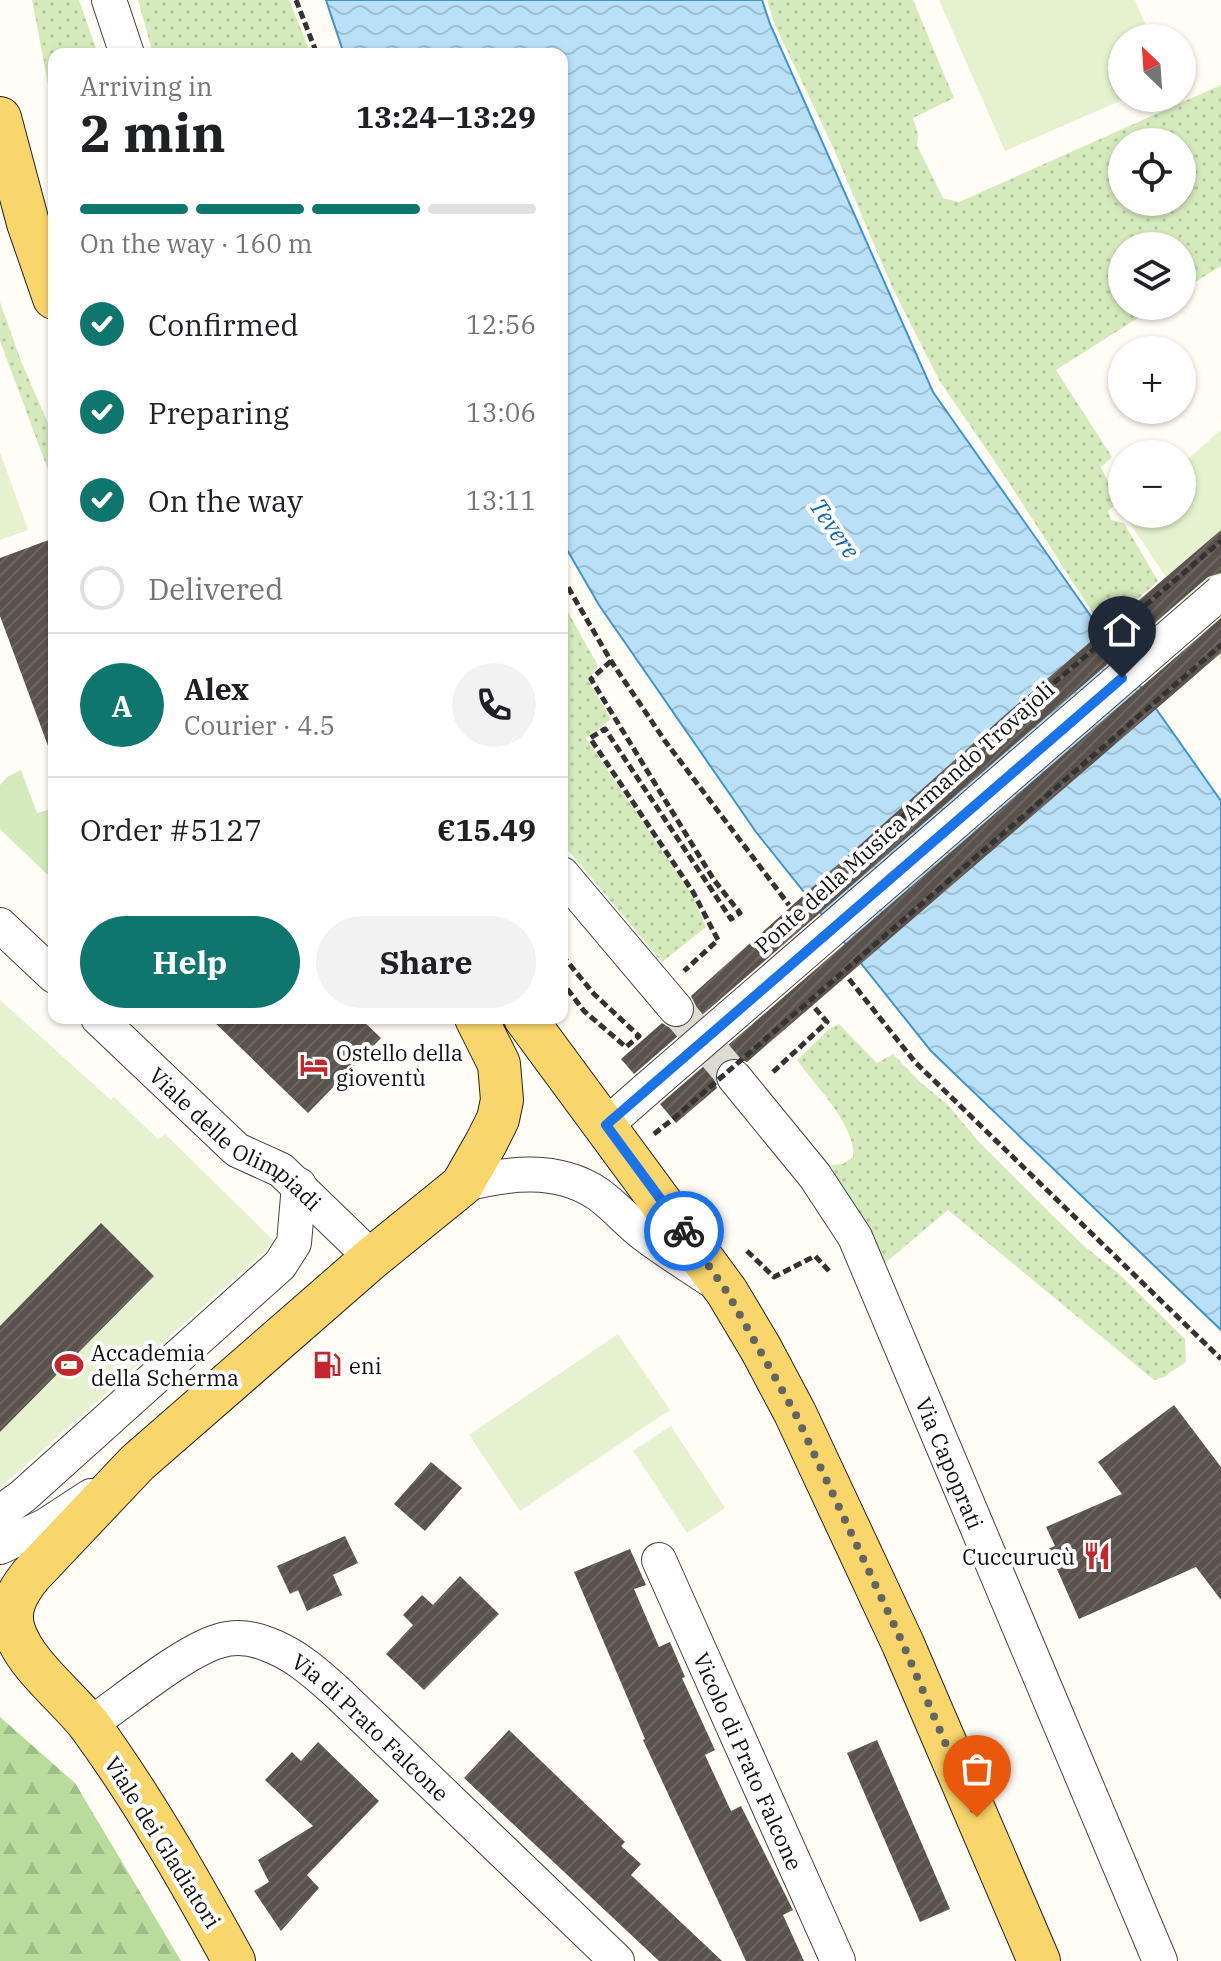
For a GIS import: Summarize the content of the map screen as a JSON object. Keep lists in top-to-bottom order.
{
  "streets": {
    "main road": ["Viale dei Gladiatori"],
    "street": [
      "Ponte della Musica Armando Trovajoli",
      "Viale delle Olimpiadi",
      "Via Capoprati",
      "Via di Prato Falcone",
      "Vicolo di Prato Falcone"
    ]
  },
  "crossings": [
    ["Viale delle Olimpiadi", "Viale dei Gladiatori"],
    ["Via di Prato Falcone", "Viale dei Gladiatori"]
  ],
  "water": ["Tevere"],
  "places": {
    "hotel": ["Ostello della gioventù"],
    "sports": ["Accademia della Scherma"],
    "fuel station": ["eni"],
    "restaurant": ["Cuccurucù"]
  },
  "north": "top left",
  "page": {
    "map_buttons": ["+", "−"],
    "heading": ["2 min", "Arriving in", "13:24–13:29"],
    "panel": [
      "Alex",
      "Courier · 4.5",
      "Order #5127",
      "€15.49"
    ],
    "bar": "On the way · 160 m",
    "list": [
      ["Confirmed", "12:56"],
      ["Preparing", "13:06"],
      ["On the way", "13:11"],
      "Delivered"
    ],
    "round": "A",
    "buttons": ["Help", "Share"]
  }
}
